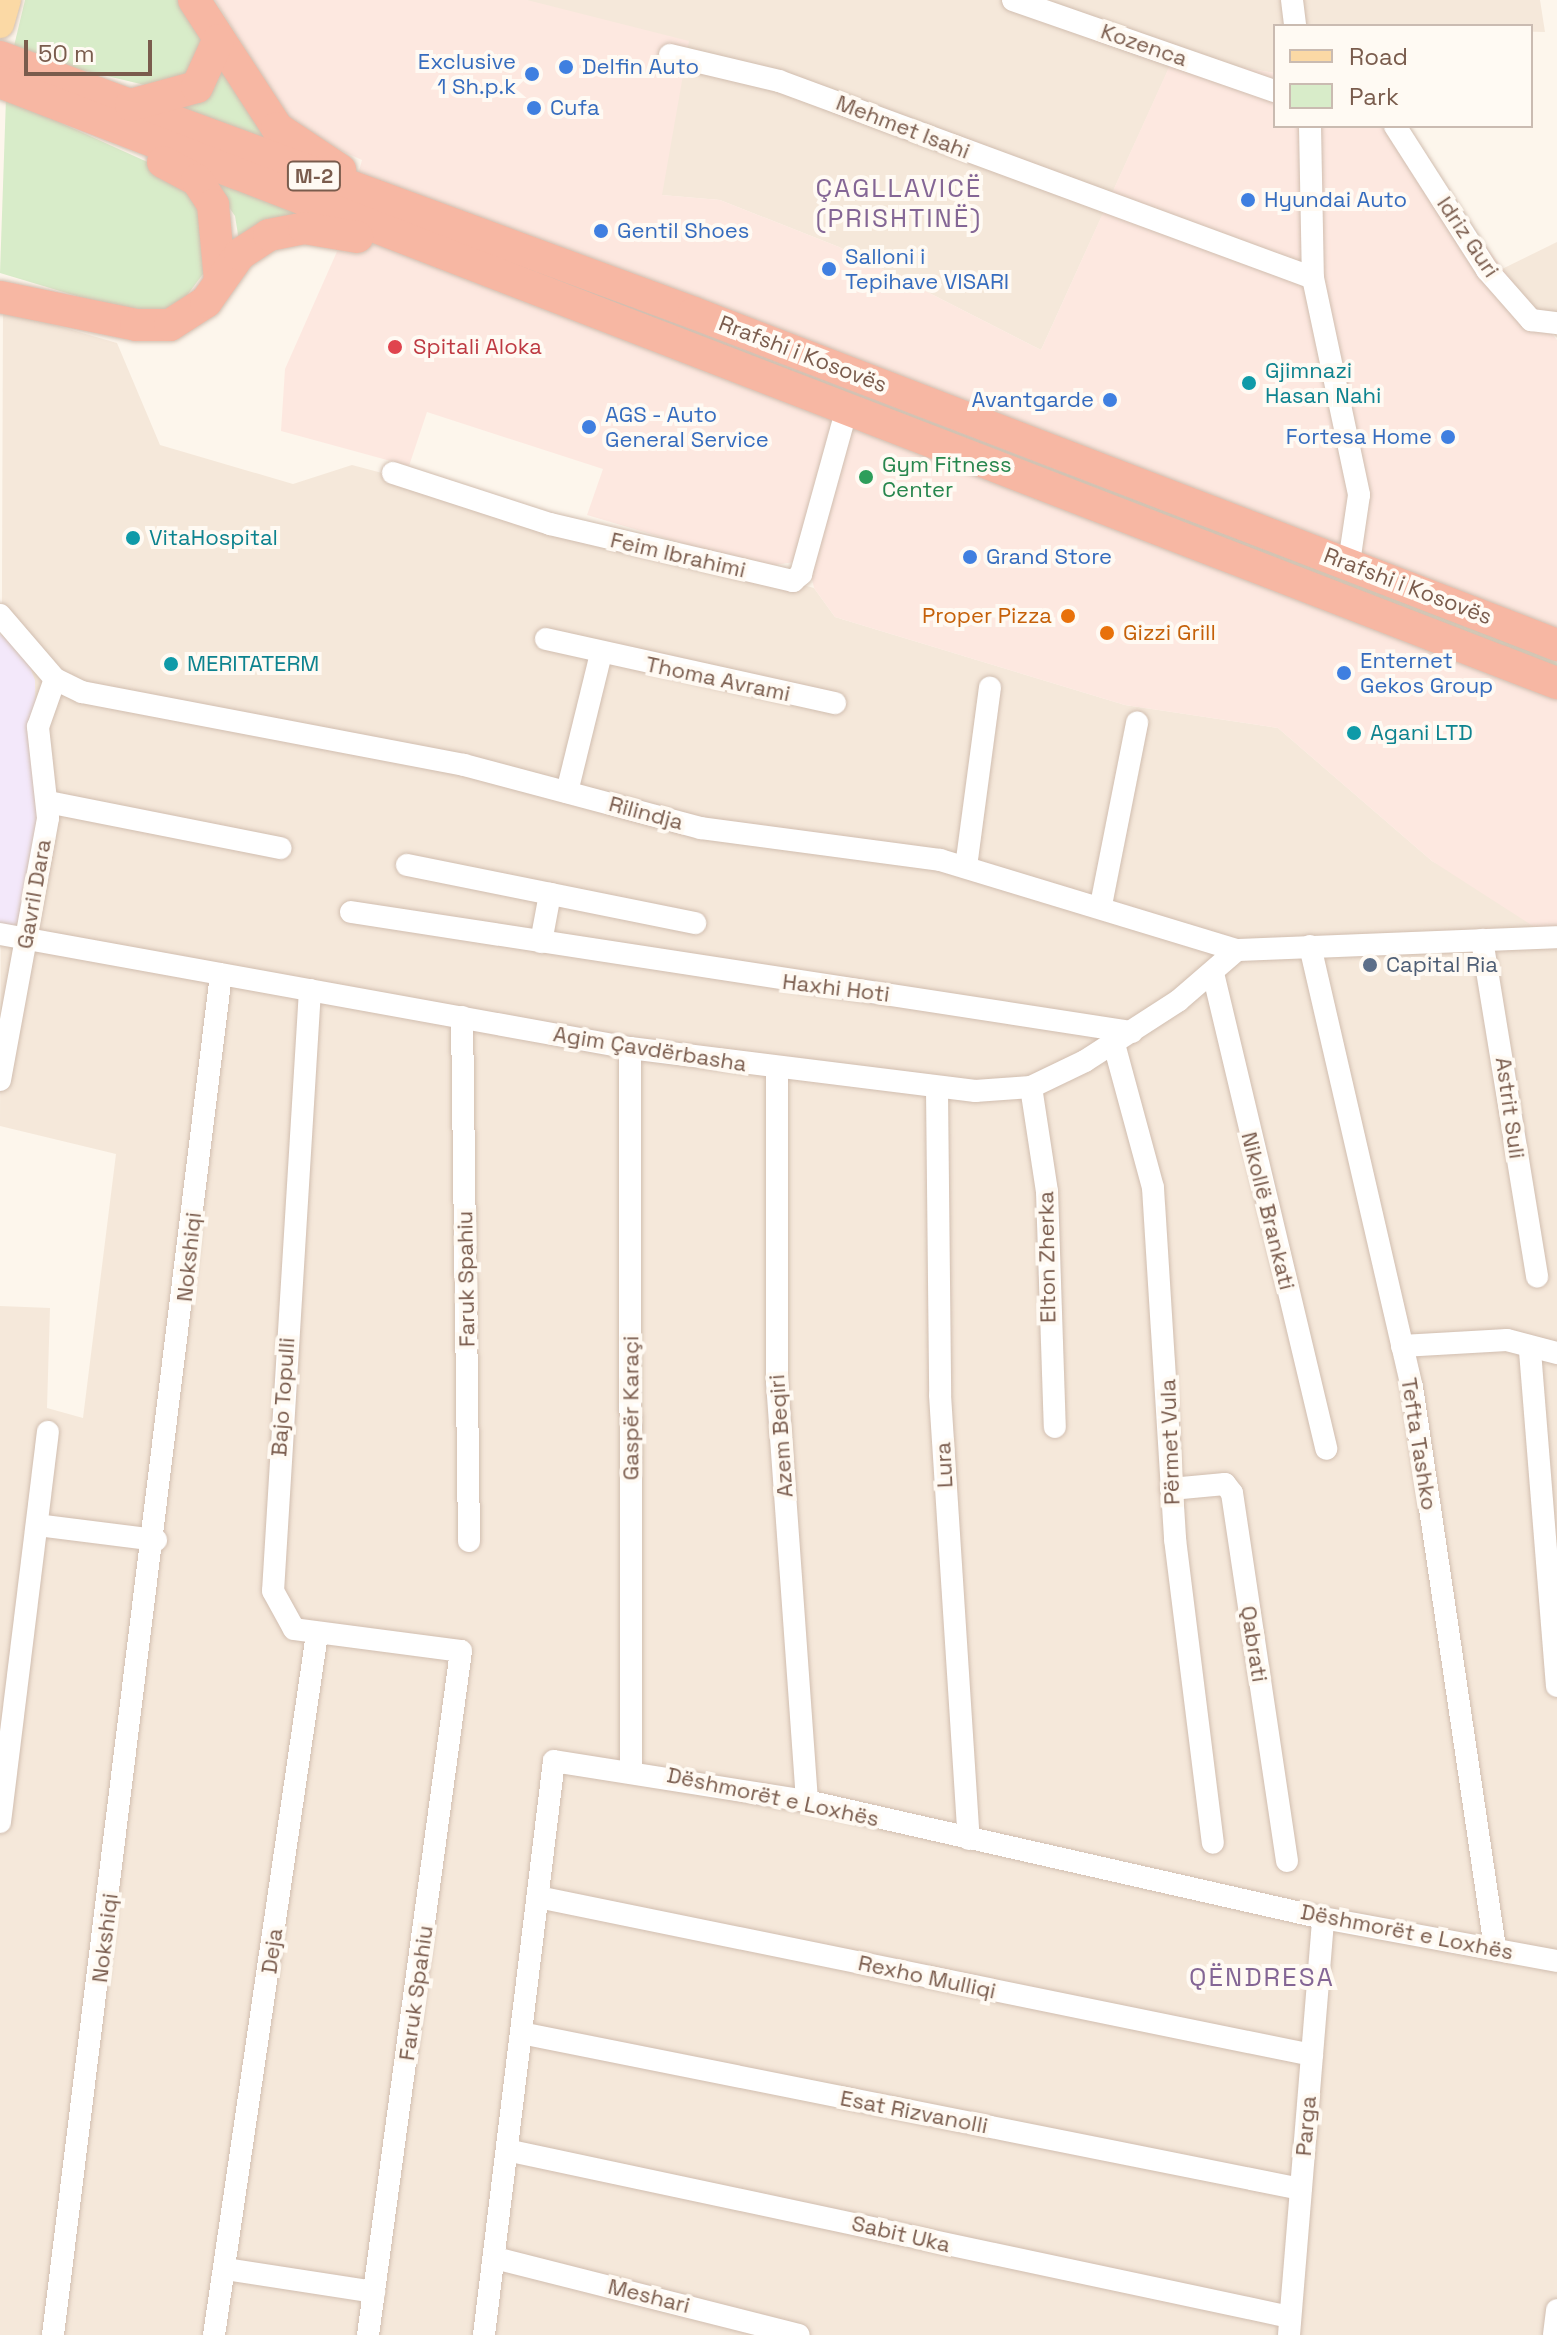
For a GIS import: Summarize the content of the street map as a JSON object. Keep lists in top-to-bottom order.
{
  "streets": {
    "highway": ["M-2", "Rrafshi i Kosovës"],
    "street": [
      "Kozenca",
      "Mehmet Isahi",
      "Idriz Guri",
      "Feim Ibrahimi",
      "Thoma Avrami",
      "Rilindja",
      "Gavril Dara",
      "Haxhi Hoti",
      "Agim Çavdërbasha",
      "Astrit Suli",
      "Nikollë Brankati",
      "Nokshiqi",
      "Elton Zherka",
      "Faruk Spahiu",
      "Bajo Topulli",
      "Gaspër Karaçi",
      "Azem Beqiri",
      "Përmet Vula",
      "Tefta Tashko",
      "Lura",
      "Qabrati",
      "Dëshmorët e Loxhës",
      "Deja",
      "Rexho Mulliqi",
      "Esat Rizvanolli",
      "Parga",
      "Sabit Uka",
      "Meshari"
    ]
  },
  "crossings": [
    ["M-2", "Rrafshi i Kosovës"],
    ["Rrafshi i Kosovës", "Feim Ibrahimi"],
    ["Rilindja", "Gavril Dara"],
    ["Rilindja", "Agim Çavdërbasha"],
    ["Gavril Dara", "Agim Çavdërbasha"],
    ["Haxhi Hoti", "Agim Çavdërbasha"],
    ["Haxhi Hoti", "Përmet Vula"],
    ["Agim Çavdërbasha", "Nikollë Brankati"],
    ["Agim Çavdërbasha", "Nokshiqi"],
    ["Agim Çavdërbasha", "Elton Zherka"],
    ["Agim Çavdërbasha", "Faruk Spahiu"],
    ["Agim Çavdërbasha", "Bajo Topulli"],
    ["Agim Çavdërbasha", "Gaspër Karaçi"],
    ["Agim Çavdërbasha", "Azem Beqiri"],
    ["Agim Çavdërbasha", "Përmet Vula"],
    ["Agim Çavdërbasha", "Lura"],
    ["Faruk Spahiu", "Bajo Topulli"],
    ["Bajo Topulli", "Deja"],
    ["Gaspër Karaçi", "Dëshmorët e Loxhës"],
    ["Azem Beqiri", "Dëshmorët e Loxhës"],
    ["Përmet Vula", "Qabrati"],
    ["Tefta Tashko", "Dëshmorët e Loxhës"],
    ["Lura", "Dëshmorët e Loxhës"],
    ["Dëshmorët e Loxhës", "Rexho Mulliqi"],
    ["Dëshmorët e Loxhës", "Esat Rizvanolli"],
    ["Dëshmorët e Loxhës", "Parga"],
    ["Dëshmorët e Loxhës", "Sabit Uka"],
    ["Dëshmorët e Loxhës", "Meshari"],
    ["Rexho Mulliqi", "Parga"],
    ["Esat Rizvanolli", "Parga"],
    ["Parga", "Sabit Uka"]
  ],
  "districts": ["ÇAGLLAVICË (PRISHTINË)", "QËNDRESA"],
  "places": [
    "Delfin Auto",
    "Exclusive 1 Sh.p.k",
    "Cufa",
    "Hyundai Auto",
    "Gentil Shoes",
    "Salloni i Tepihave VISARI",
    "Spitali Aloka",
    "Gjimnazi Hasan Nahi",
    "Avantgarde",
    "AGS - Auto General Service",
    "Fortesa Home",
    "Gym Fitness Center",
    "VitaHospital",
    "Grand Store",
    "Proper Pizza",
    "Gizzi Grill",
    "MERITATERM",
    "Enternet Gekos Group",
    "Agani LTD",
    "Capital Ria"
  ],
  "legend": ["Road", "Park"],
  "scale_bar": "50 m"
}
